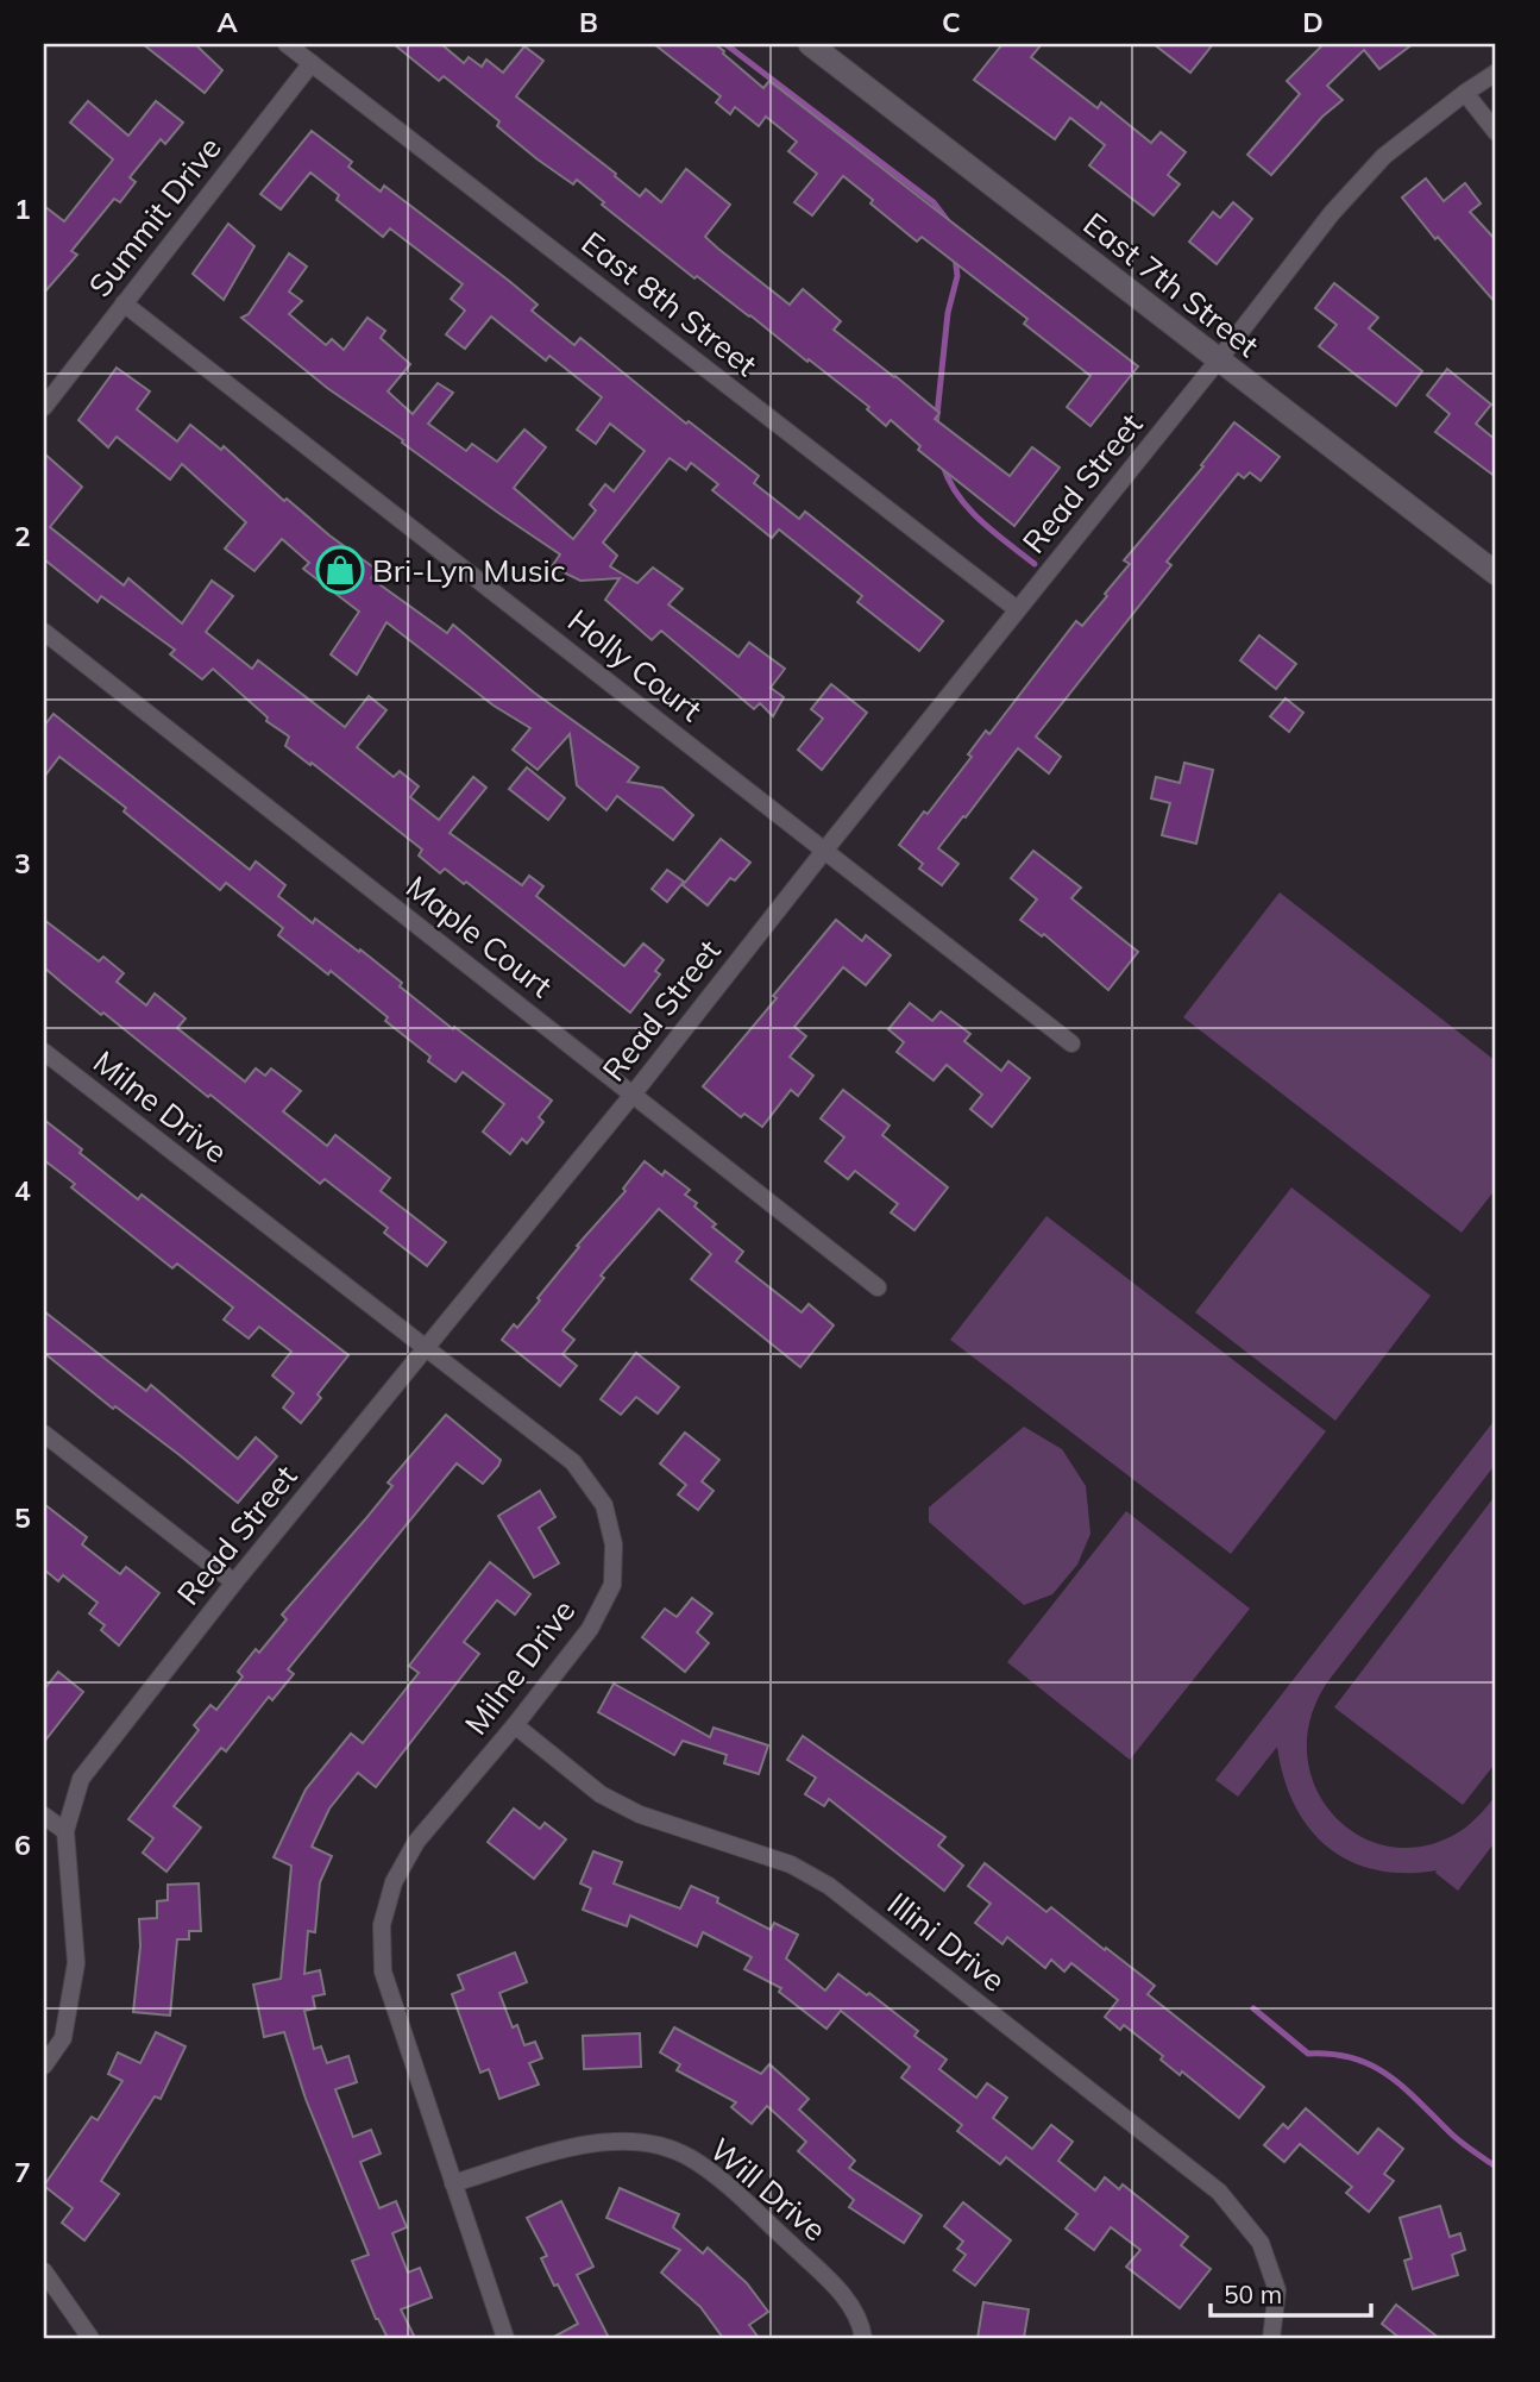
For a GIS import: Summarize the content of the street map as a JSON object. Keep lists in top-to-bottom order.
{
  "streets": {
    "street": [
      "Summit Drive",
      "East 7th Street",
      "East 8th Street",
      "Read Street",
      "Holly Court",
      "Maple Court",
      "Milne Drive",
      "Illini Drive",
      "Will Drive"
    ]
  },
  "crossings": [
    ["Summit Drive", "East 8th Street"],
    ["Summit Drive", "Holly Court"],
    ["East 7th Street", "Read Street"],
    ["East 8th Street", "Read Street"],
    ["Read Street", "Holly Court"],
    ["Read Street", "Maple Court"],
    ["Read Street", "Milne Drive"],
    ["Milne Drive", "Illini Drive"],
    ["Milne Drive", "Will Drive"]
  ],
  "places": {
    "shop": ["Bri-Lyn Music"]
  },
  "scale_bar": "50 m",
  "grid": {
    "columns": [
      "A",
      "B",
      "C",
      "D"
    ],
    "rows": [
      "1",
      "2",
      "3",
      "4",
      "5",
      "6",
      "7"
    ]
  }
}
